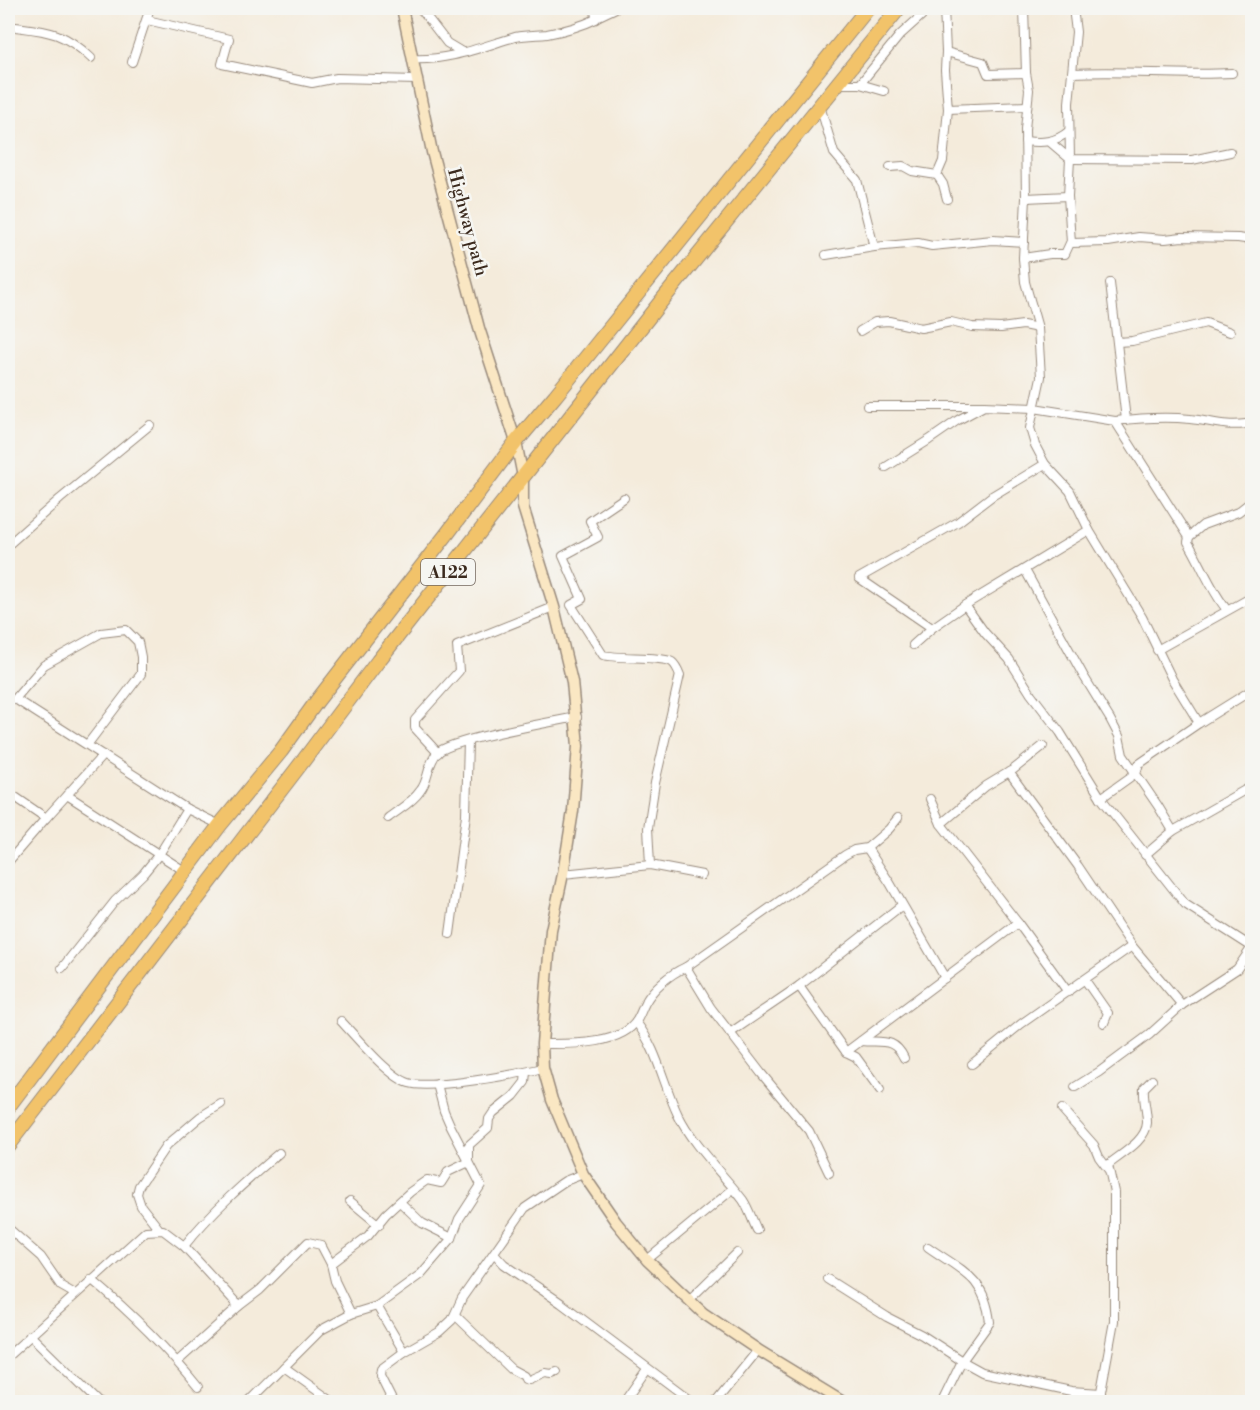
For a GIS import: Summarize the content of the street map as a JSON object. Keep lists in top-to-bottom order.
{
  "streets": {
    "highway": ["A122"],
    "street": ["Highway path"]
  },
  "crossings": [
    ["Highway path", "A122"]
  ]
}
